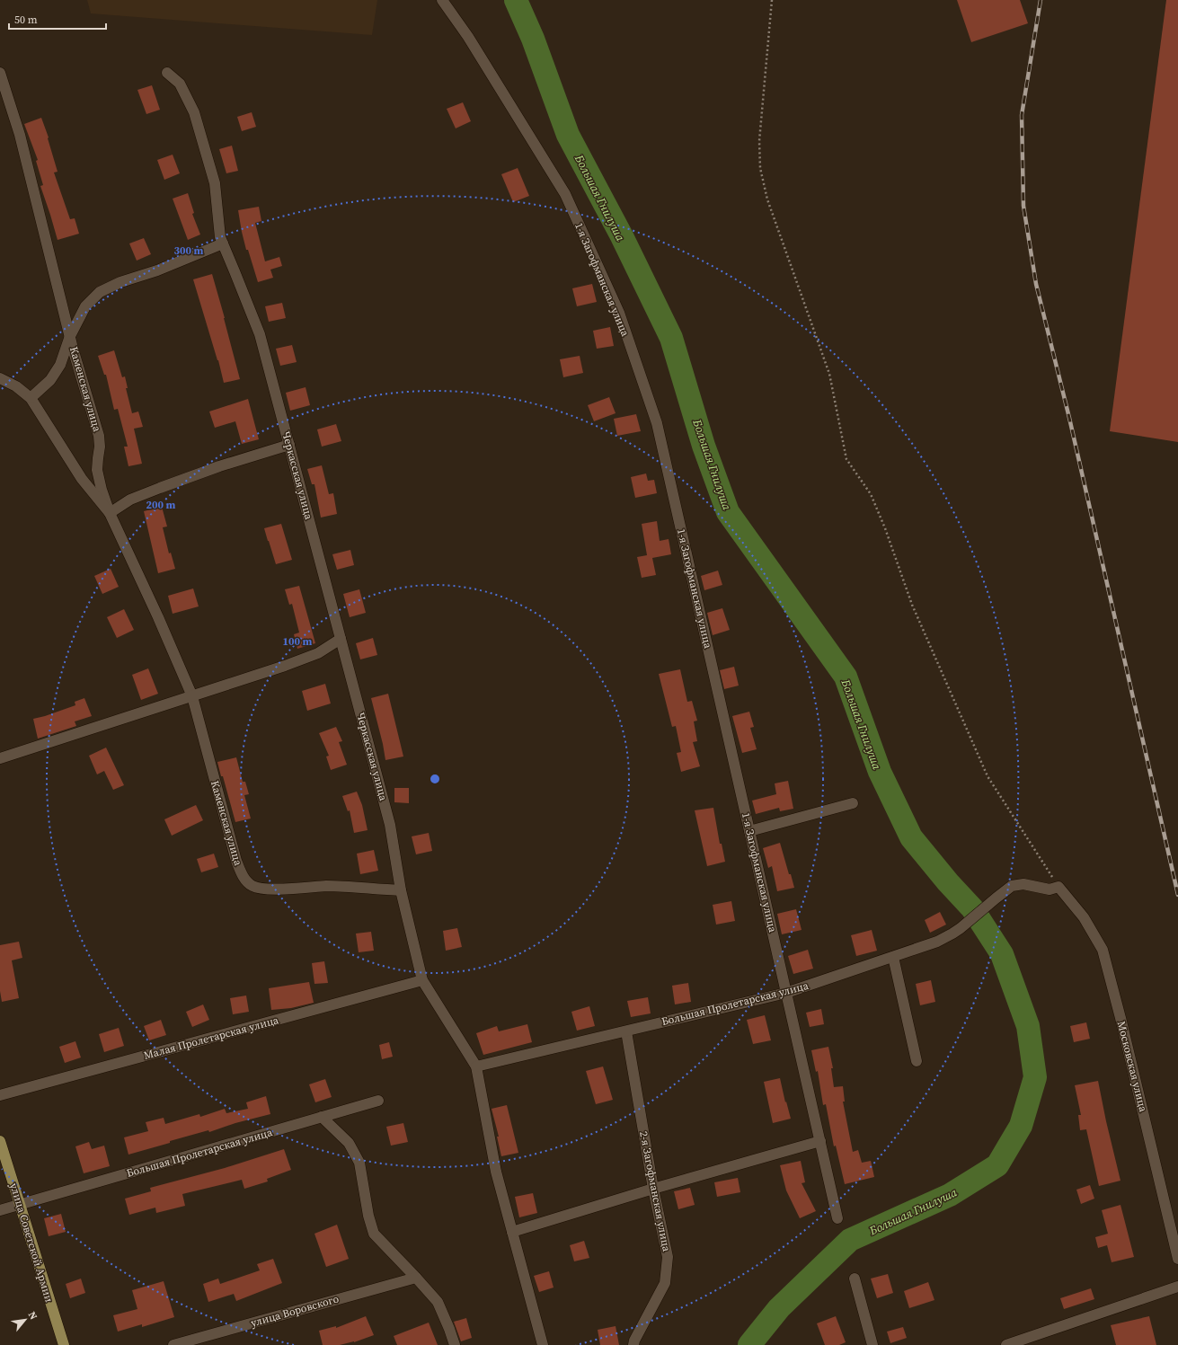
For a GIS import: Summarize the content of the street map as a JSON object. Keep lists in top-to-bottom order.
{
  "streets": {
    "main road": ["улица Советской Армии"],
    "street": [
      "1-я Загофманская улица",
      "Каменская улица",
      "Черкасская улица",
      "Большая Пролетарская улица",
      "Малая Пролетарская улица",
      "Московская улица",
      "2-я Загофманская улица",
      "улица Воровского"
    ]
  },
  "crossings": [
    ["1-я Загофманская улица", "Большая Пролетарская улица"],
    ["Каменская улица", "Черкасская улица"],
    ["Большая Пролетарская улица", "Московская улица"],
    ["Большая Пролетарская улица", "2-я Загофманская улица"],
    ["Большая Пролетарская улица", "улица Советской Армии"]
  ],
  "water": ["Большая Гнилуша"],
  "scale_bar": "50 m",
  "north": "top right",
  "rings": ["300 m", "200 m", "100 m"]
}
